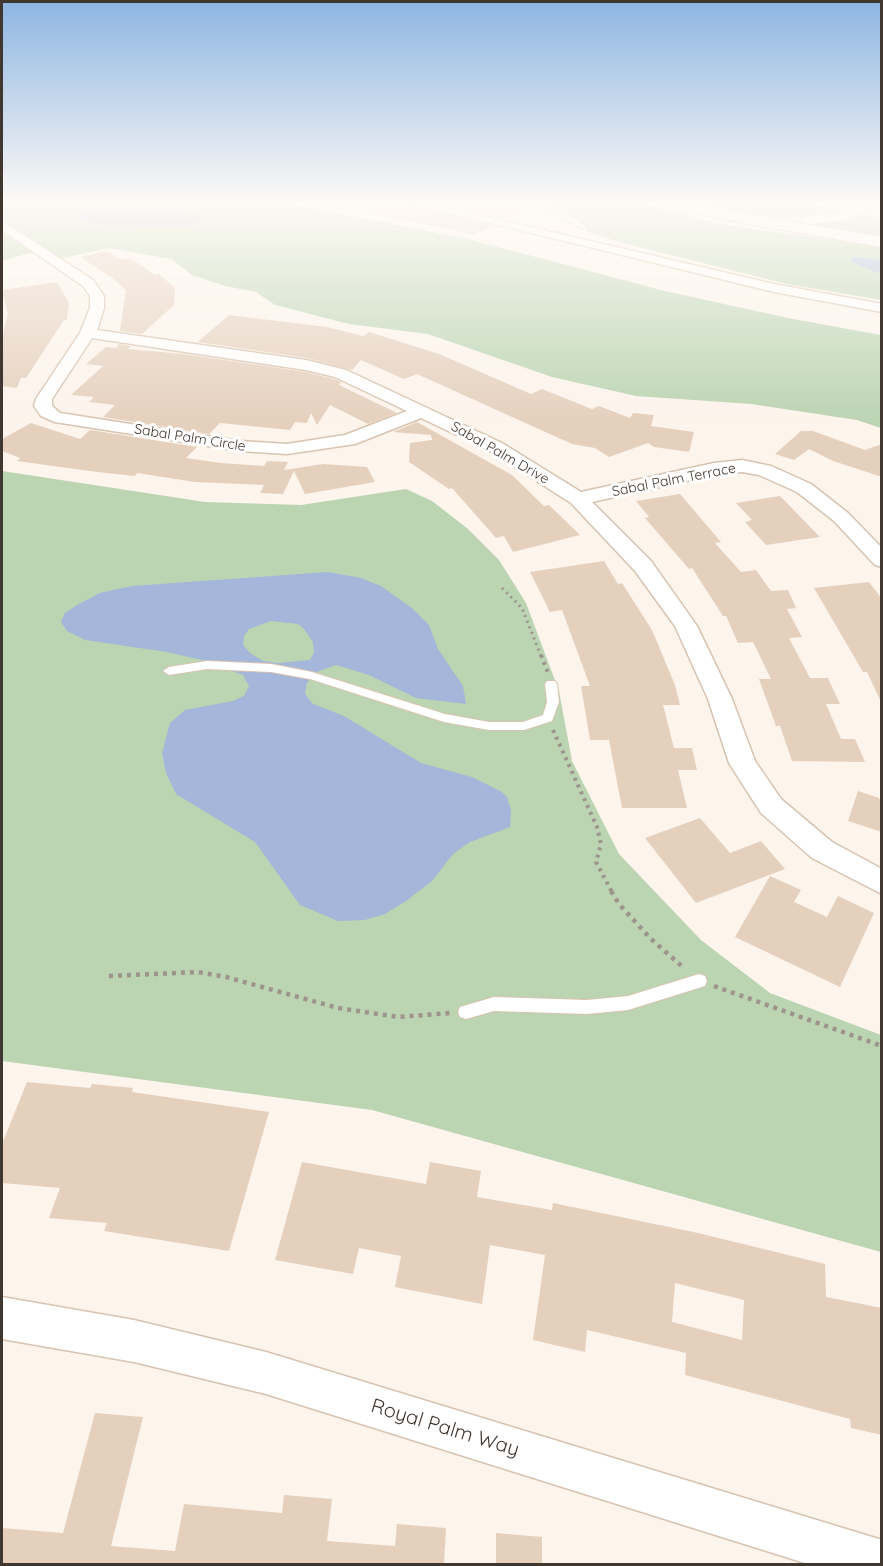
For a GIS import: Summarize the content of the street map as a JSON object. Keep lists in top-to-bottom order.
{
  "streets": {
    "street": [
      "Sabal Palm Circle",
      "Sabal Palm Drive",
      "Sabal Palm Terrace",
      "Royal Palm Way"
    ]
  },
  "crossings": [
    ["Sabal Palm Circle", "Sabal Palm Drive"],
    ["Sabal Palm Drive", "Sabal Palm Terrace"]
  ]
}
